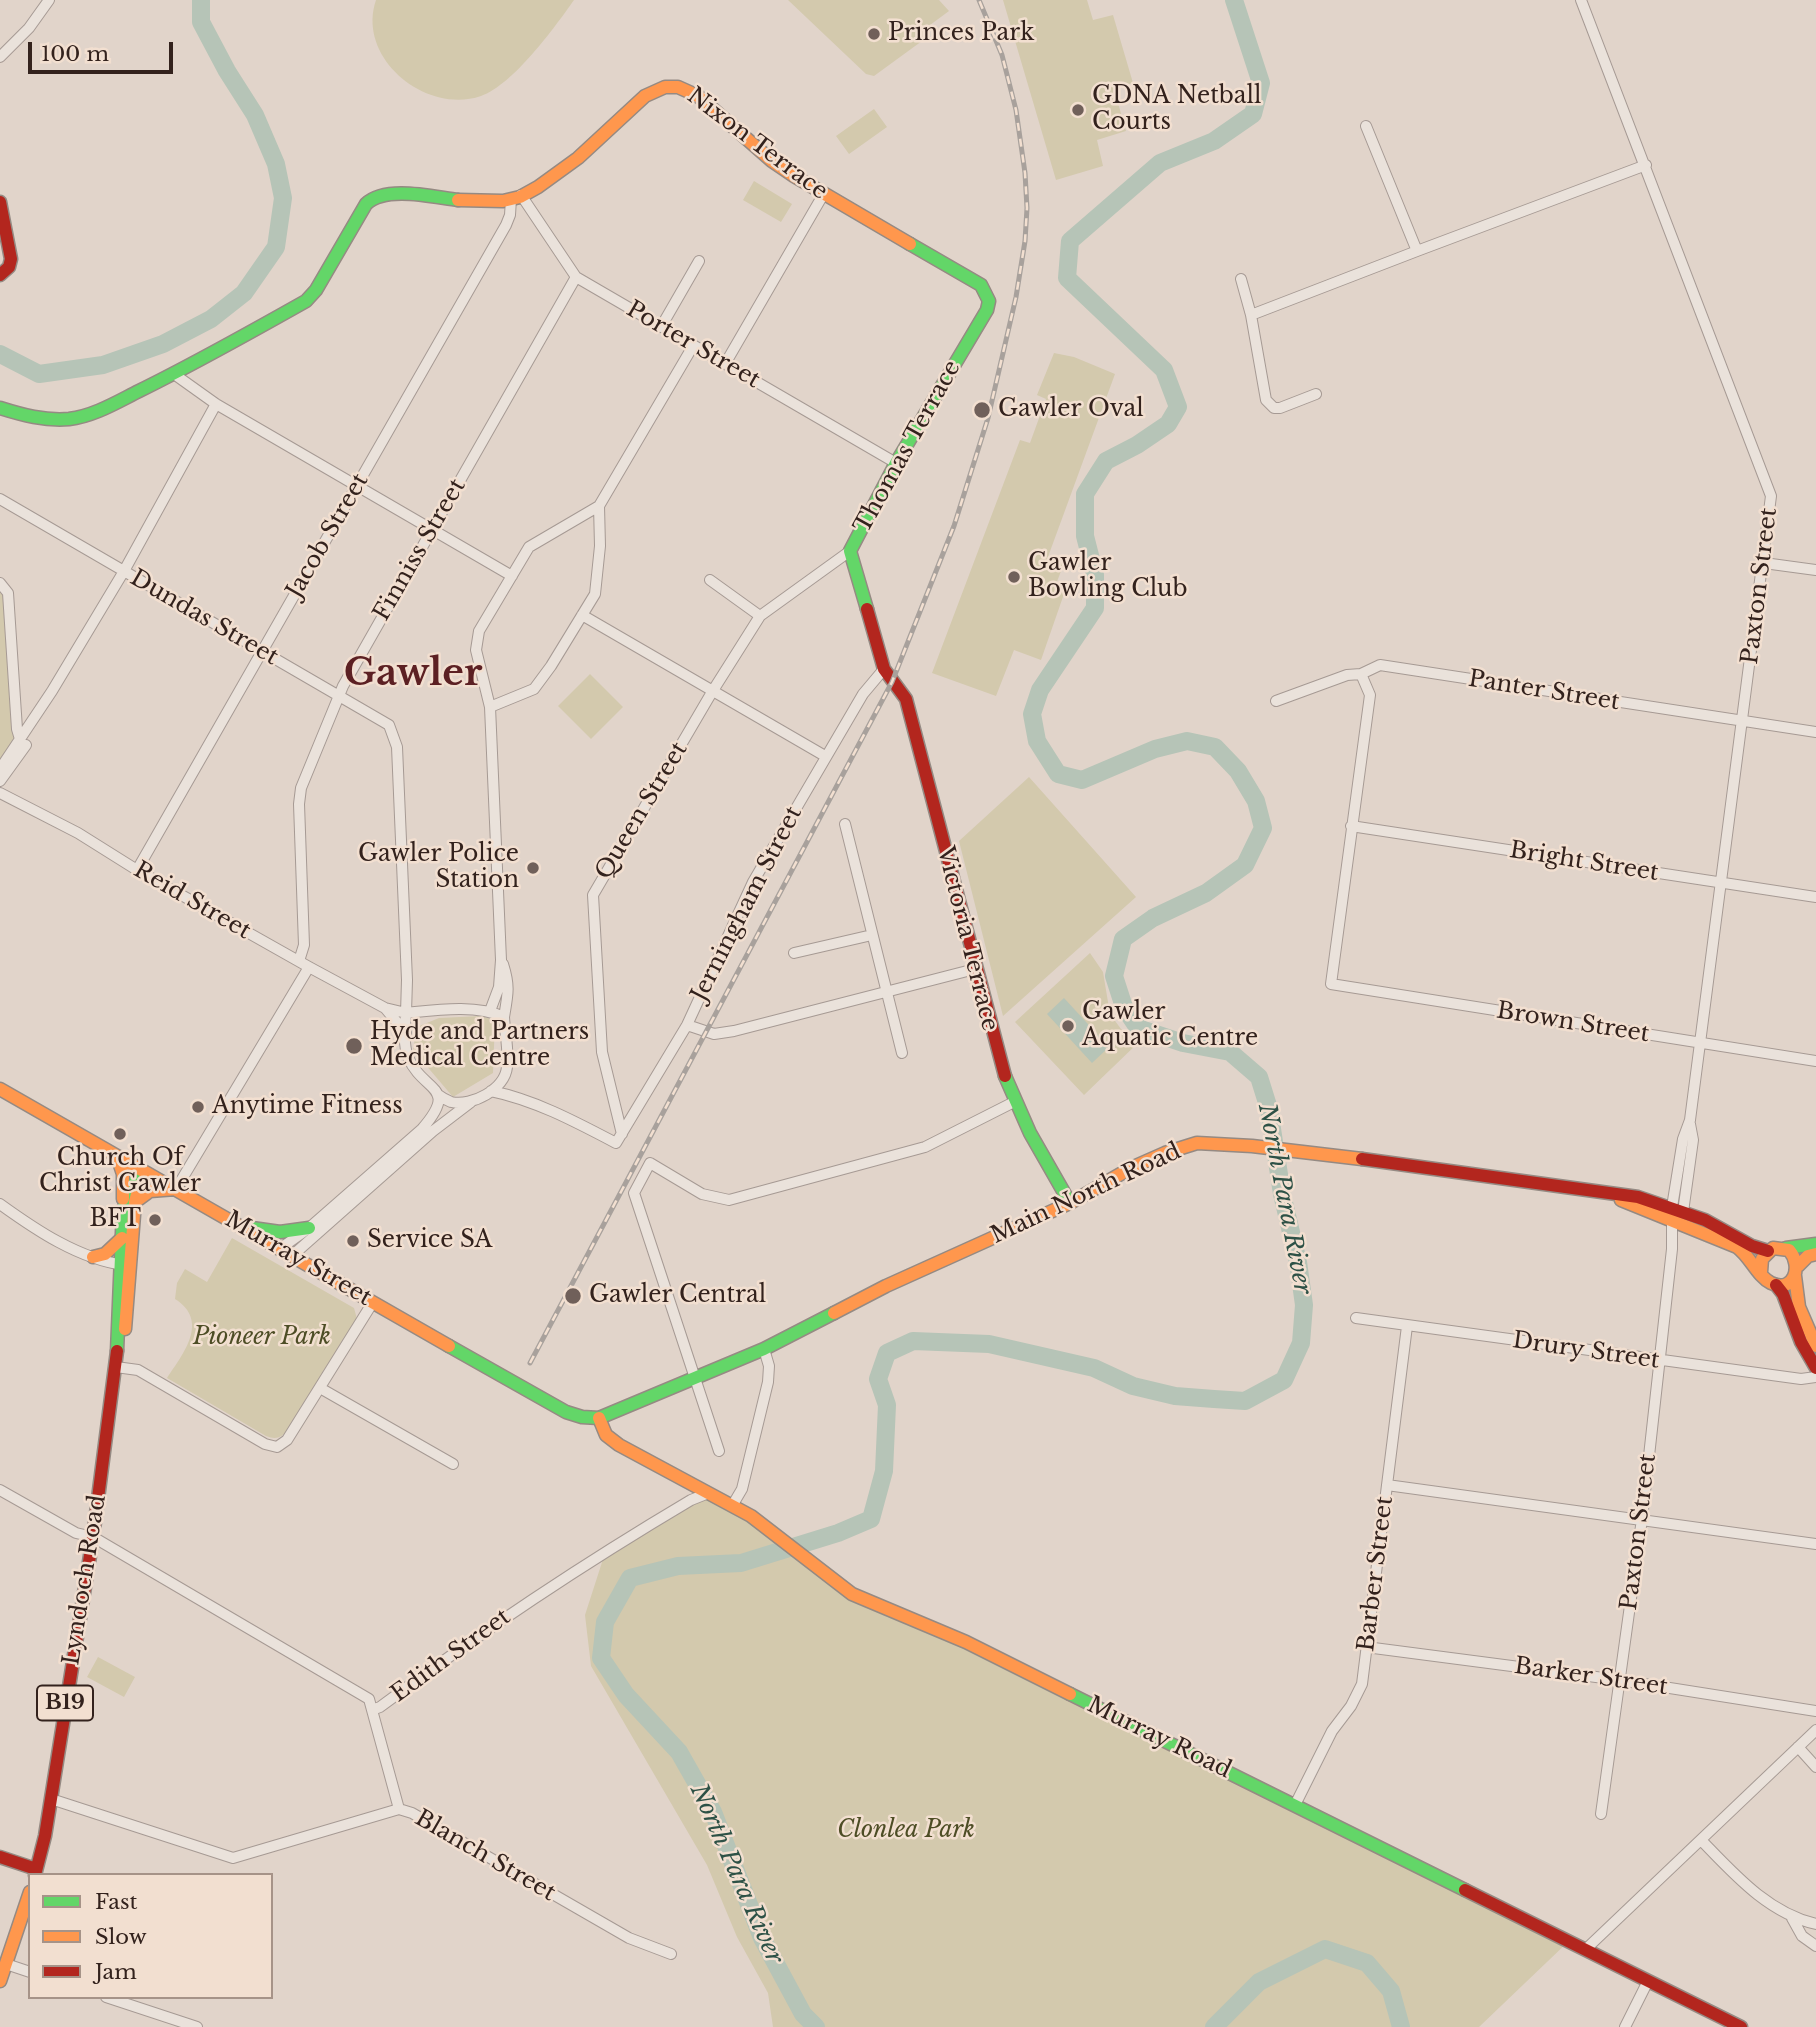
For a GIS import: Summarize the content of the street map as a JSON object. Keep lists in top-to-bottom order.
{
  "streets": {
    "main road": [
      "Nixon Terrace",
      "Thomas Terrace",
      "Victoria Terrace",
      "Main North Road",
      "Murray Street",
      "Lyndoch Road",
      "B19",
      "Murray Road"
    ],
    "street": [
      "Porter Street",
      "Jacob Street",
      "Finniss Street",
      "Paxton Street",
      "Dundas Street",
      "Panter Street",
      "Queen Street",
      "Bright Street",
      "Reid Street",
      "Jerningham Street",
      "Brown Street",
      "Drury Street",
      "Barber Street",
      "Edith Street",
      "Barker Street",
      "Blanch Street"
    ]
  },
  "crossings": [
    ["Nixon Terrace", "Porter Street"],
    ["Nixon Terrace", "Thomas Terrace"],
    ["Nixon Terrace", "Jacob Street"],
    ["Porter Street", "Thomas Terrace"],
    ["Porter Street", "Jacob Street"],
    ["Porter Street", "Finniss Street"],
    ["Thomas Terrace", "Queen Street"],
    ["Thomas Terrace", "Jerningham Street"],
    ["Thomas Terrace", "Victoria Terrace"],
    ["Jacob Street", "Dundas Street"],
    ["Jacob Street", "Reid Street"],
    ["Finniss Street", "Dundas Street"],
    ["Finniss Street", "Reid Street"],
    ["Paxton Street", "Panter Street"],
    ["Paxton Street", "Bright Street"],
    ["Paxton Street", "Brown Street"],
    ["Paxton Street", "Main North Road"],
    ["Paxton Street", "Drury Street"],
    ["Paxton Street", "Barker Street"],
    ["Queen Street", "Jerningham Street"],
    ["Bright Street", "Brown Street"],
    ["Jerningham Street", "Victoria Terrace"],
    ["Victoria Terrace", "Main North Road"],
    ["Main North Road", "Murray Street"],
    ["Main North Road", "Murray Road"],
    ["Murray Street", "Lyndoch Road"],
    ["Murray Street", "B19"],
    ["Murray Street", "Murray Road"],
    ["Drury Street", "Barber Street"],
    ["Barber Street", "Barker Street"],
    ["Barber Street", "Murray Road"],
    ["Lyndoch Road", "Edith Street"],
    ["Lyndoch Road", "B19"],
    ["Lyndoch Road", "Blanch Street"],
    ["Edith Street", "Murray Road"]
  ],
  "districts": ["Gawler"],
  "water": ["North Para River"],
  "parks": ["Pioneer Park", "Clonlea Park"],
  "places": [
    "Princes Park",
    "GDNA Netball Courts",
    "Gawler Oval",
    "Gawler Bowling Club",
    "Gawler Police Station",
    "Gawler Aquatic Centre",
    "Hyde and Partners Medical Centre",
    "Anytime Fitness",
    "Church Of Christ Gawler",
    "BFT",
    "Service SA",
    "Gawler Central"
  ],
  "legend": ["Fast", "Slow", "Jam"],
  "scale_bar": "100 m"
}
